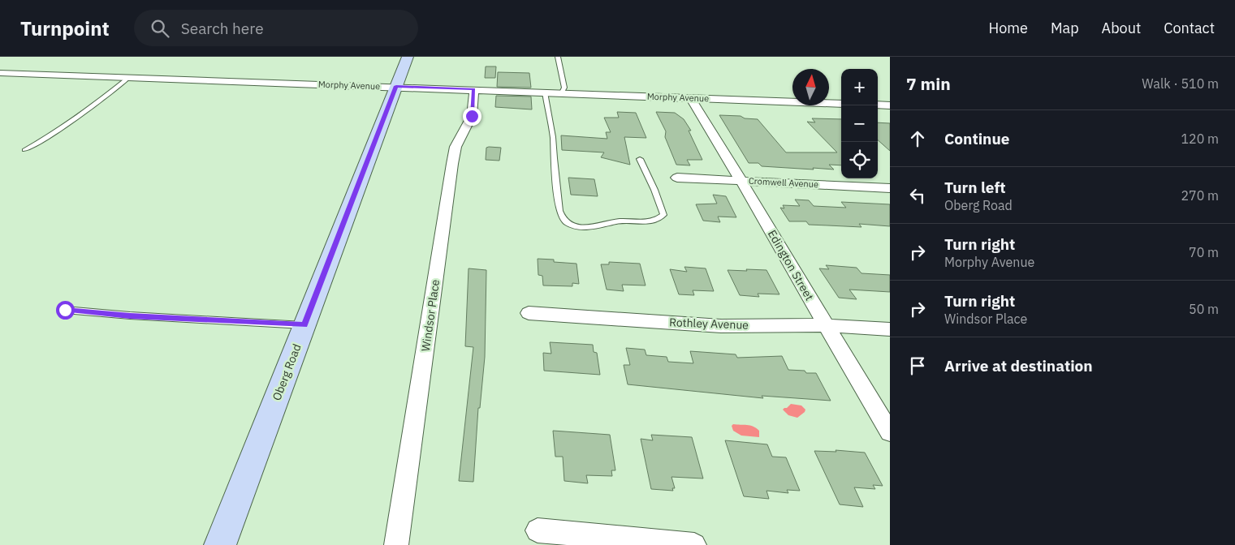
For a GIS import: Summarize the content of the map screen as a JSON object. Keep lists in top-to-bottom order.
{
  "streets": {
    "street": [
      "Morphy Avenue",
      "Cromwell Avenue",
      "Edington Street",
      "Windsor Place",
      "Rothley Avenue",
      "Oberg Road"
    ]
  },
  "crossings": [
    ["Morphy Avenue", "Edington Street"],
    ["Morphy Avenue", "Windsor Place"],
    ["Morphy Avenue", "Oberg Road"],
    ["Cromwell Avenue", "Edington Street"],
    ["Edington Street", "Rothley Avenue"]
  ],
  "north": "top",
  "page": {
    "header": "Turnpoint",
    "search": "Search here",
    "nav": [
      "Home",
      "Map",
      "About",
      "Contact"
    ],
    "heading": ["7 min", "Walk · 510 m"],
    "map_buttons": ["+", "−"],
    "list": [
      ["Continue", "120 m"],
      ["Turn left", "Oberg Road", "270 m"],
      ["Turn right", "Morphy Avenue", "70 m"],
      ["Turn right", "Windsor Place", "50 m"],
      "Arrive at destination"
    ]
  }
}
